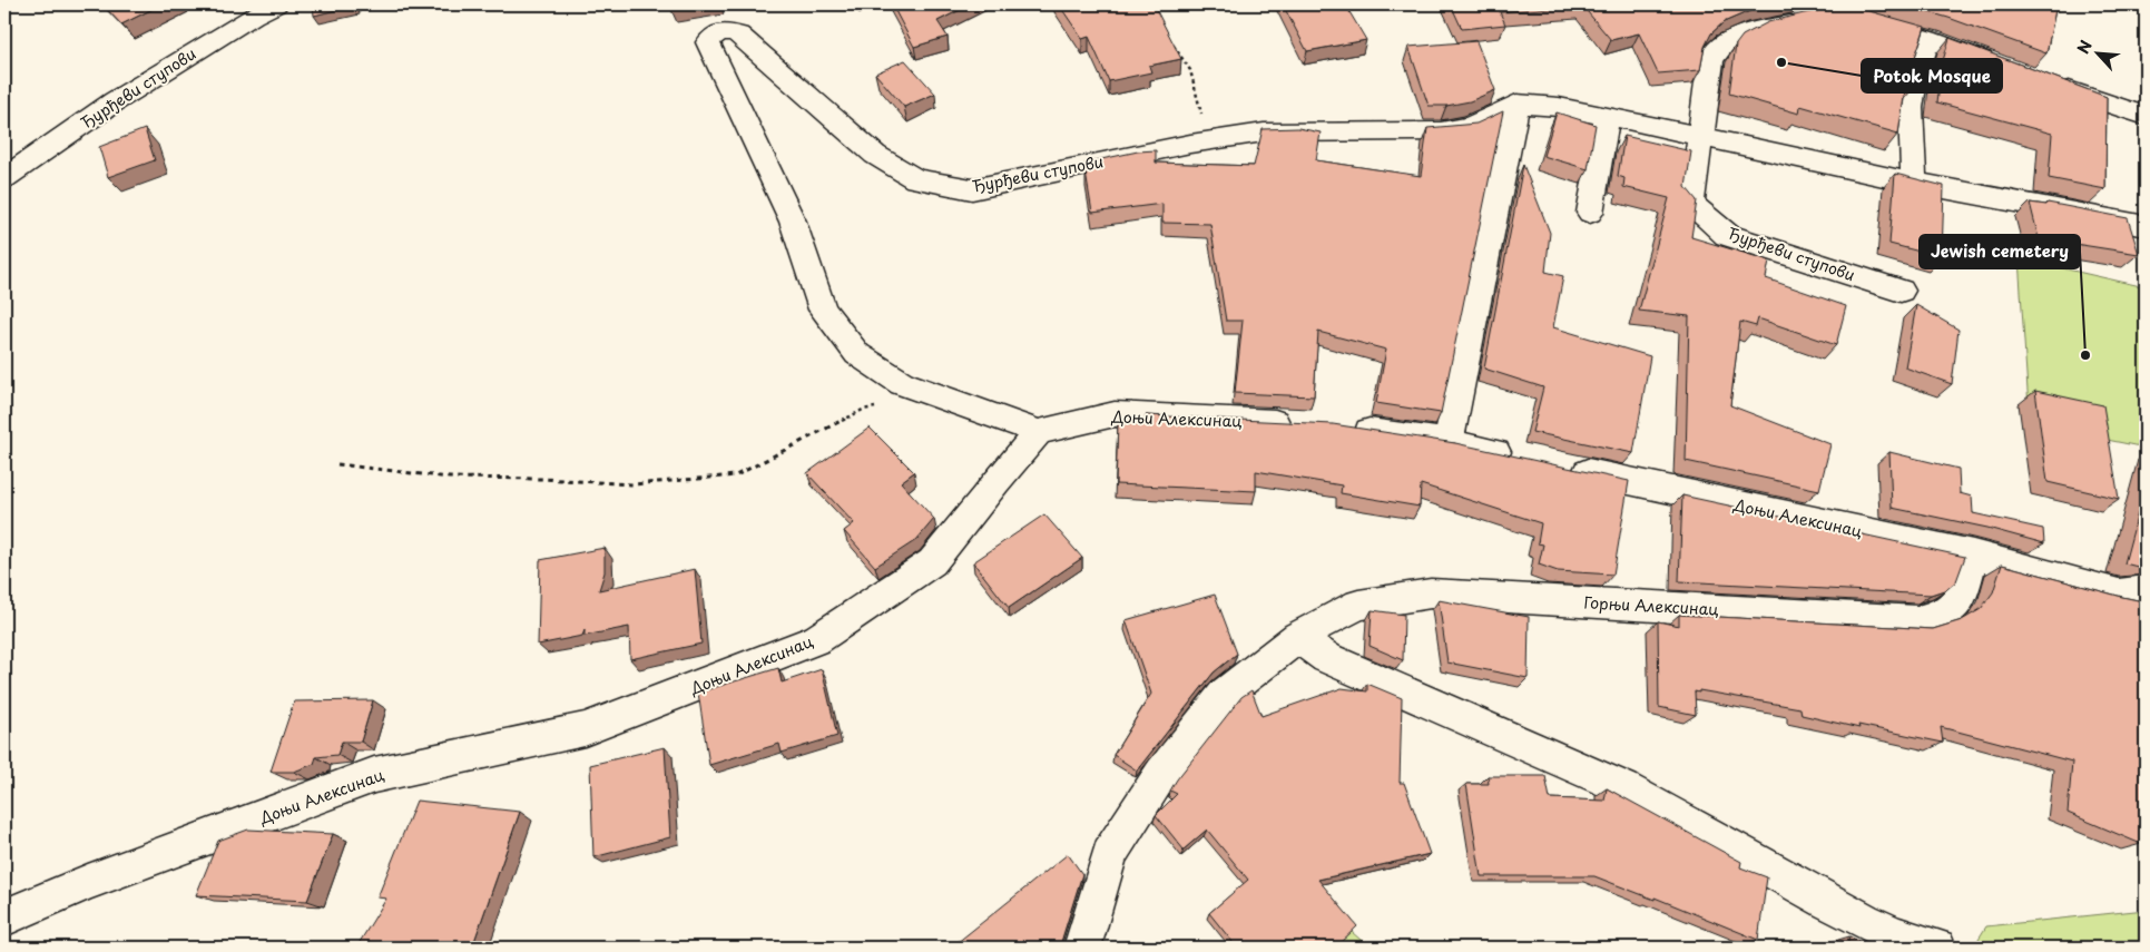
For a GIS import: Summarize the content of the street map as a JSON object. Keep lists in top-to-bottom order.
{
  "streets": {
    "street": ["Ђурђеви ступови", "Доњи Алексинац", "Горњи Алексинац"]
  },
  "crossings": [
    ["Ђурђеви ступови", "Доњи Алексинац"],
    ["Доњи Алексинац", "Горњи Алексинац"]
  ],
  "places": ["Potok Mosque", "Jewish cemetery"],
  "north": "top left"
}
